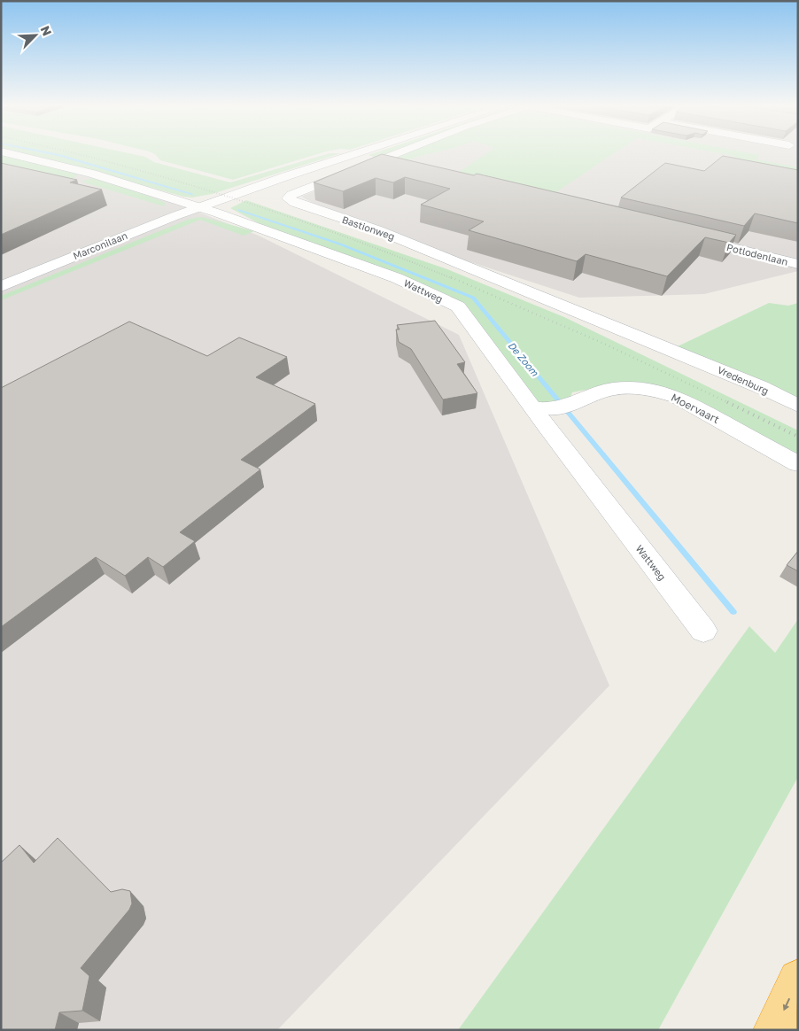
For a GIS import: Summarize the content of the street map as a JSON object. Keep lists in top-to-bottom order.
{
  "streets": {
    "street": [
      "Bastionweg",
      "Marconilaan",
      "Potlodenlaan",
      "Wattweg",
      "Vredenburg",
      "Moervaart"
    ]
  },
  "crossings": [
    ["Bastionweg", "Vredenburg"],
    ["Marconilaan", "Wattweg"],
    ["Wattweg", "Moervaart"]
  ],
  "water": ["De Zoom"],
  "north": "top right"
}
